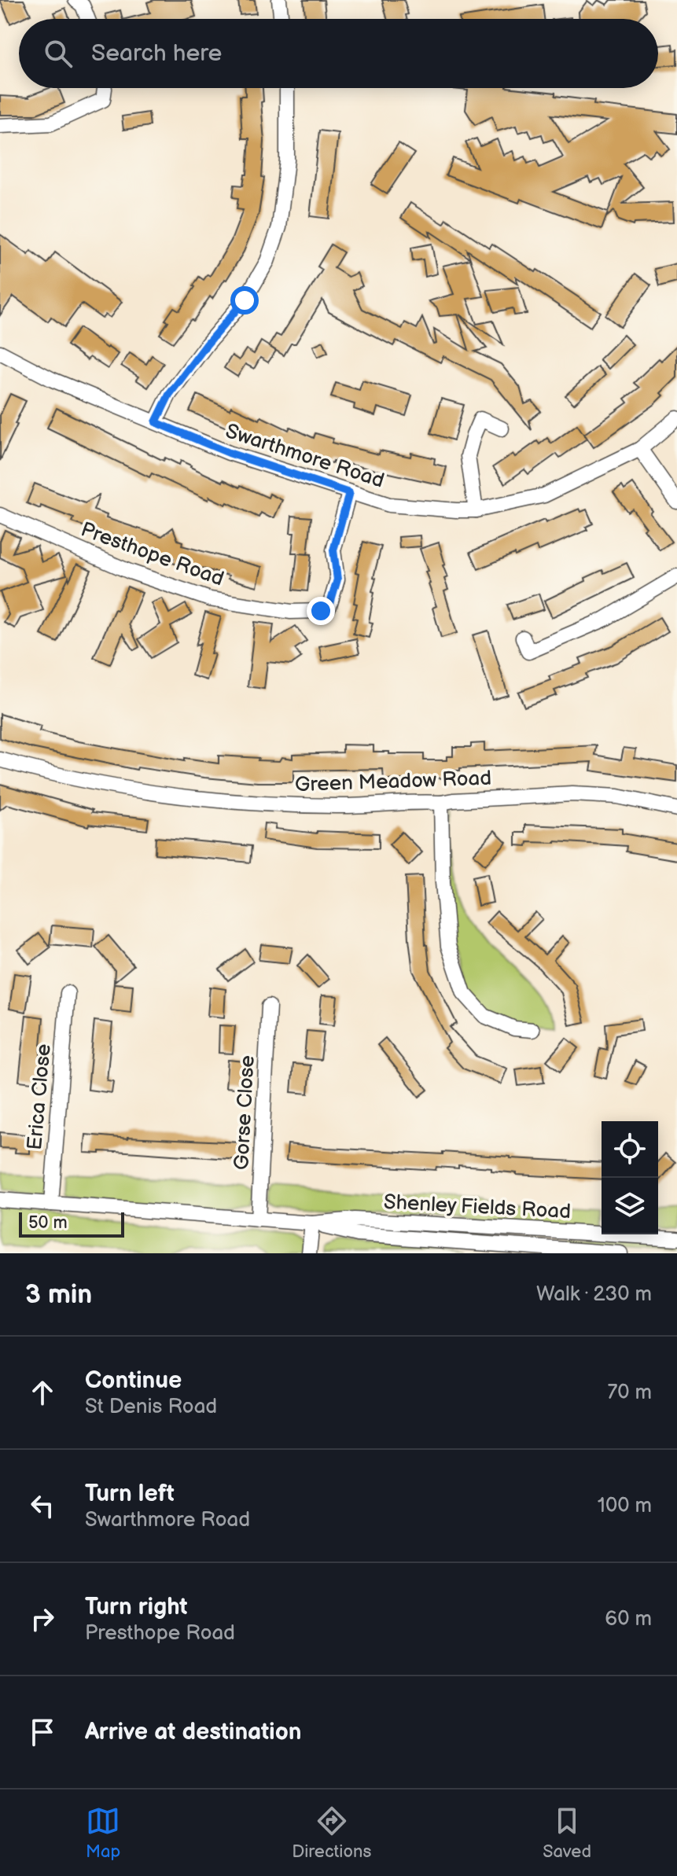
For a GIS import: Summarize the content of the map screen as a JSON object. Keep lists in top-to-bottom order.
{
  "streets": {
    "street": [
      "Swarthmore Road",
      "Presthope Road",
      "Green Meadow Road",
      "Erica Close",
      "Gorse Close",
      "Shenley Fields Road"
    ]
  },
  "crossings": [
    ["Swarthmore Road", "Presthope Road"],
    ["Erica Close", "Shenley Fields Road"],
    ["Gorse Close", "Shenley Fields Road"]
  ],
  "scale_bar": "50 m",
  "page": {
    "search": "Search here",
    "scale": "50 m",
    "heading": ["3 min", "Walk · 230 m"],
    "list": [
      ["Continue", "St Denis Road", "70 m"],
      ["Turn left", "Swarthmore Road", "100 m"],
      ["Turn right", "Presthope Road", "60 m"],
      "Arrive at destination"
    ],
    "nav": ["Map", "Directions", "Saved"]
  }
}
